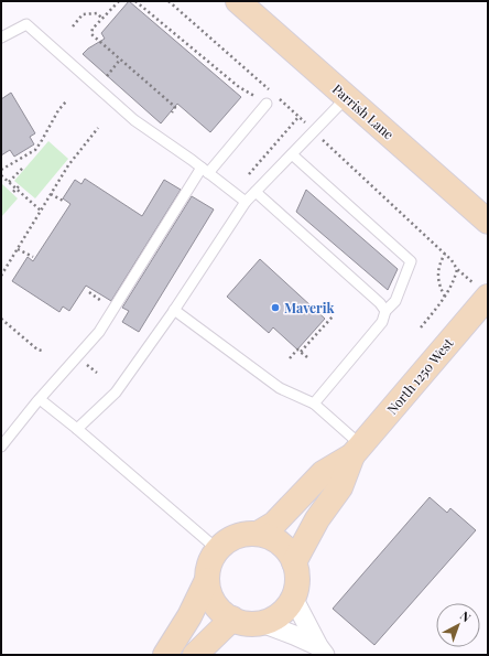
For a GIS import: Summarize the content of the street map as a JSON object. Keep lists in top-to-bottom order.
{
  "streets": {
    "street": ["Parrish Lane", "North 1250 West"]
  },
  "places": ["Maverik"],
  "north": "top right"
}
